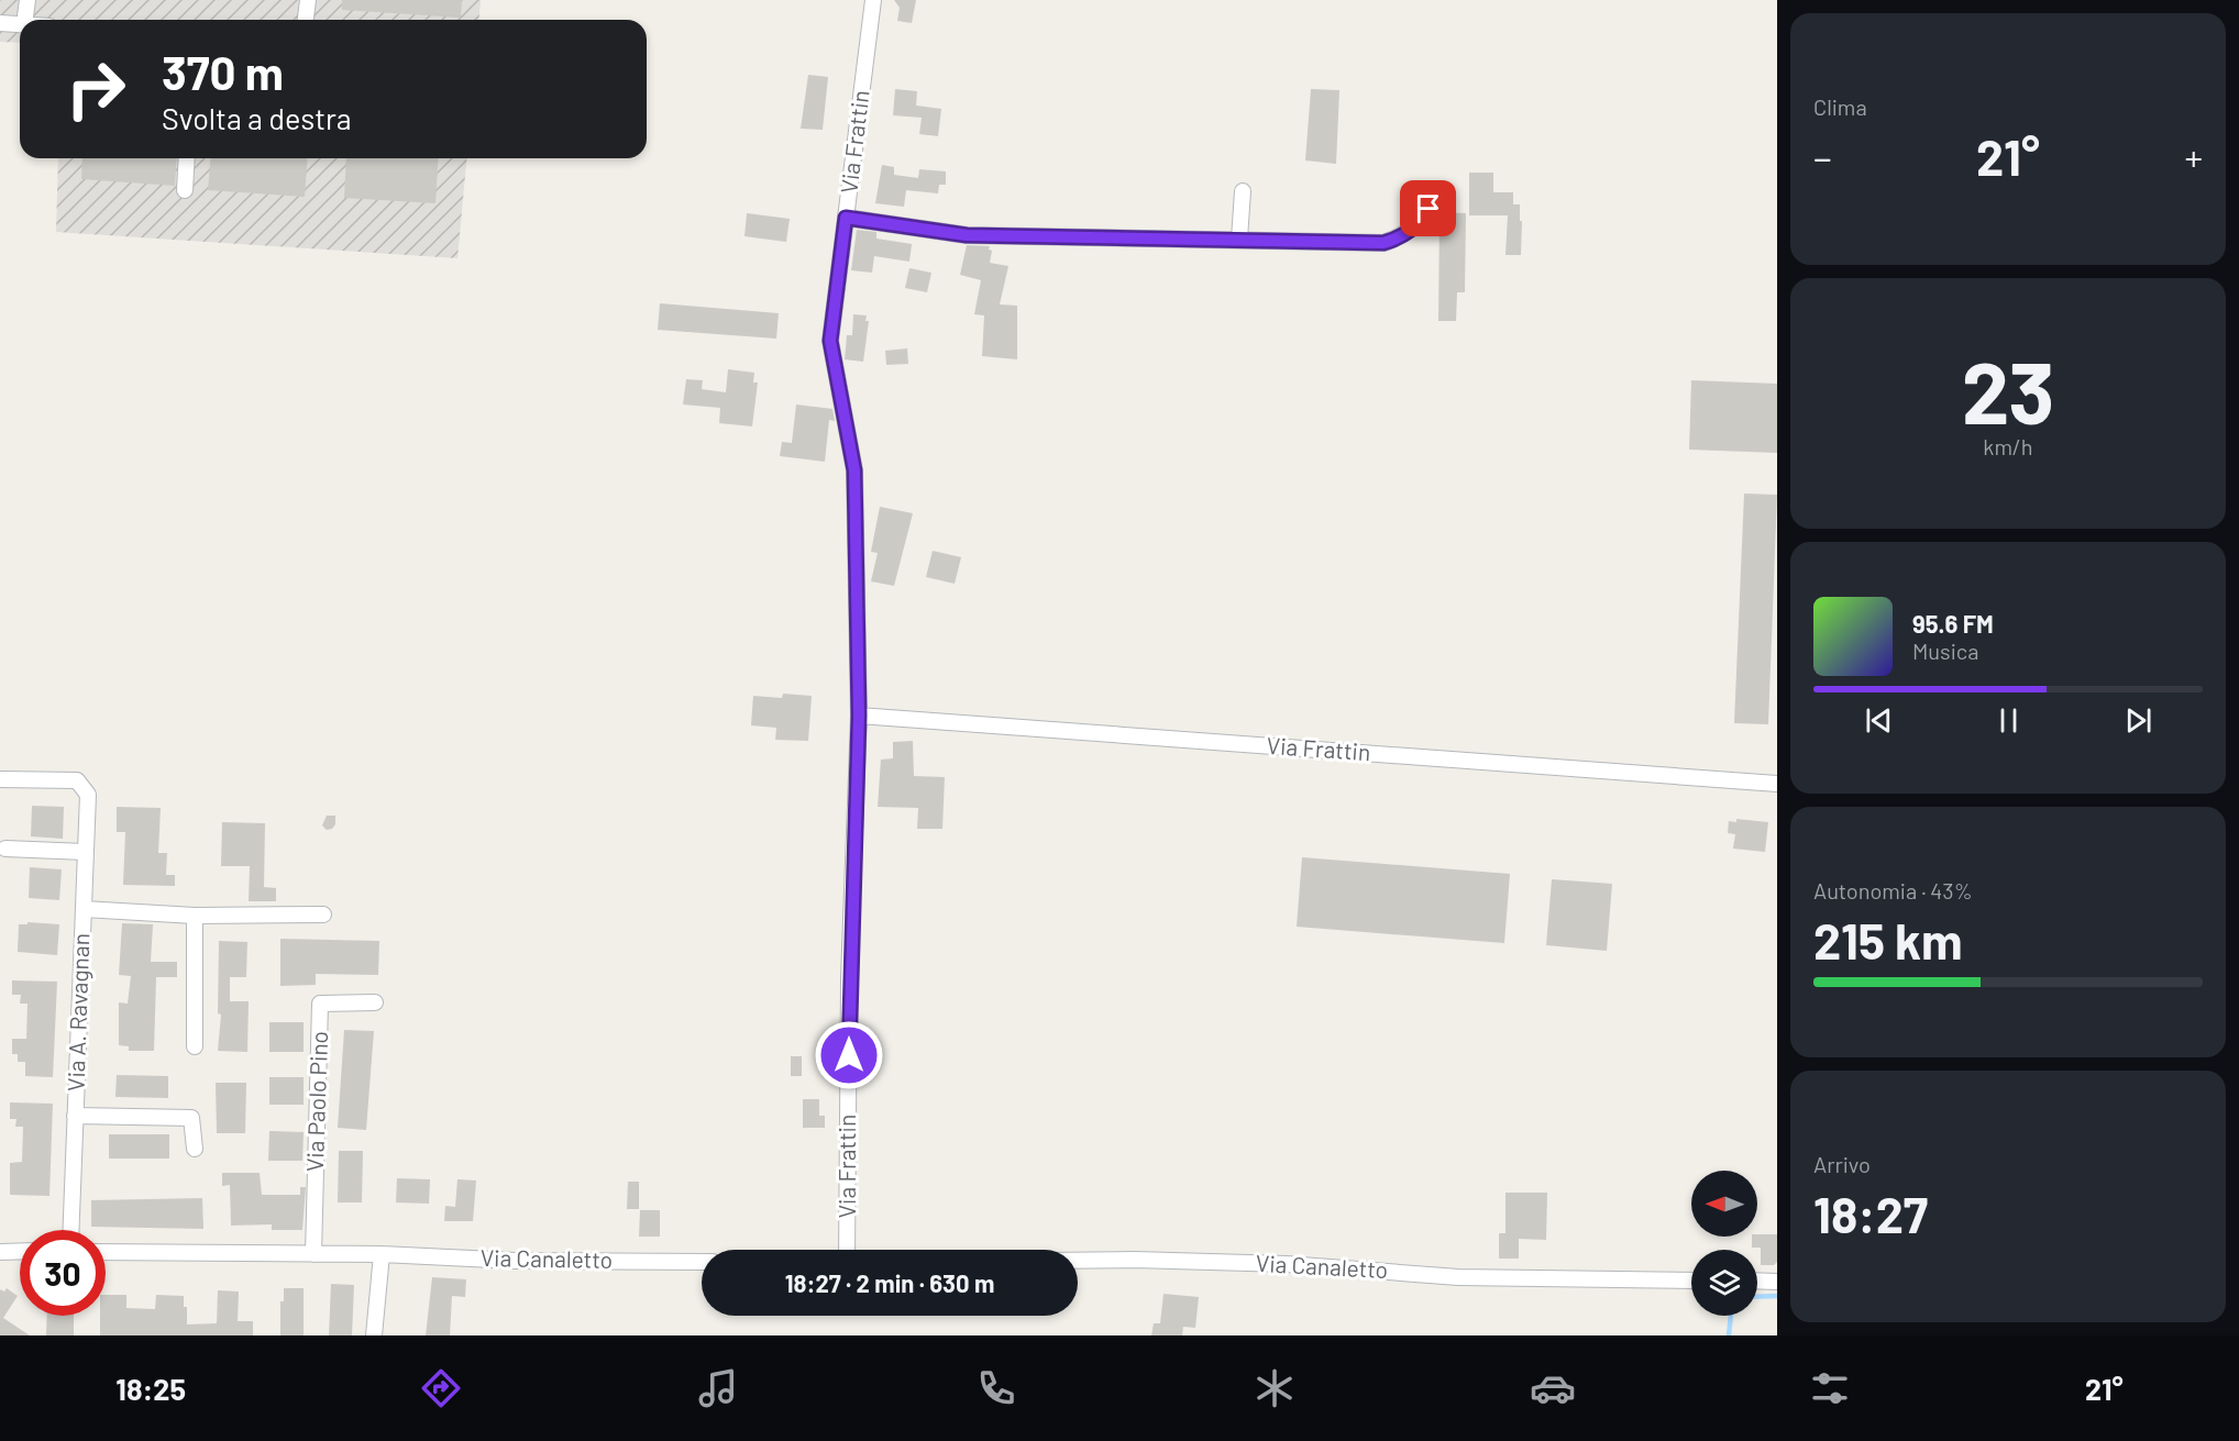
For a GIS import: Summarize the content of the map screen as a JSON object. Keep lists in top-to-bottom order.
{
  "streets": {
    "street": [
      "Via Frattin",
      "Via A. Ravagnan",
      "Via Paolo Pino",
      "Via Canaletto"
    ]
  },
  "crossings": [
    ["Via Paolo Pino", "Via Canaletto"]
  ],
  "north": "left",
  "page": {
    "tile": [
      "Clima",
      ["23", "km/h"],
      ["Autonomia · 43%", "215 km"],
      ["Arrivo", "18:27"]
    ],
    "turn": ["370 m", "Svolta a destra"],
    "heat": ["−", "21°", "+"],
    "song": ["95.6 FM", "Musica"],
    "limit": "30",
    "trip": "18:27 · 2 min · 630 m",
    "tabs": ["18:25", "21°"]
  }
}
